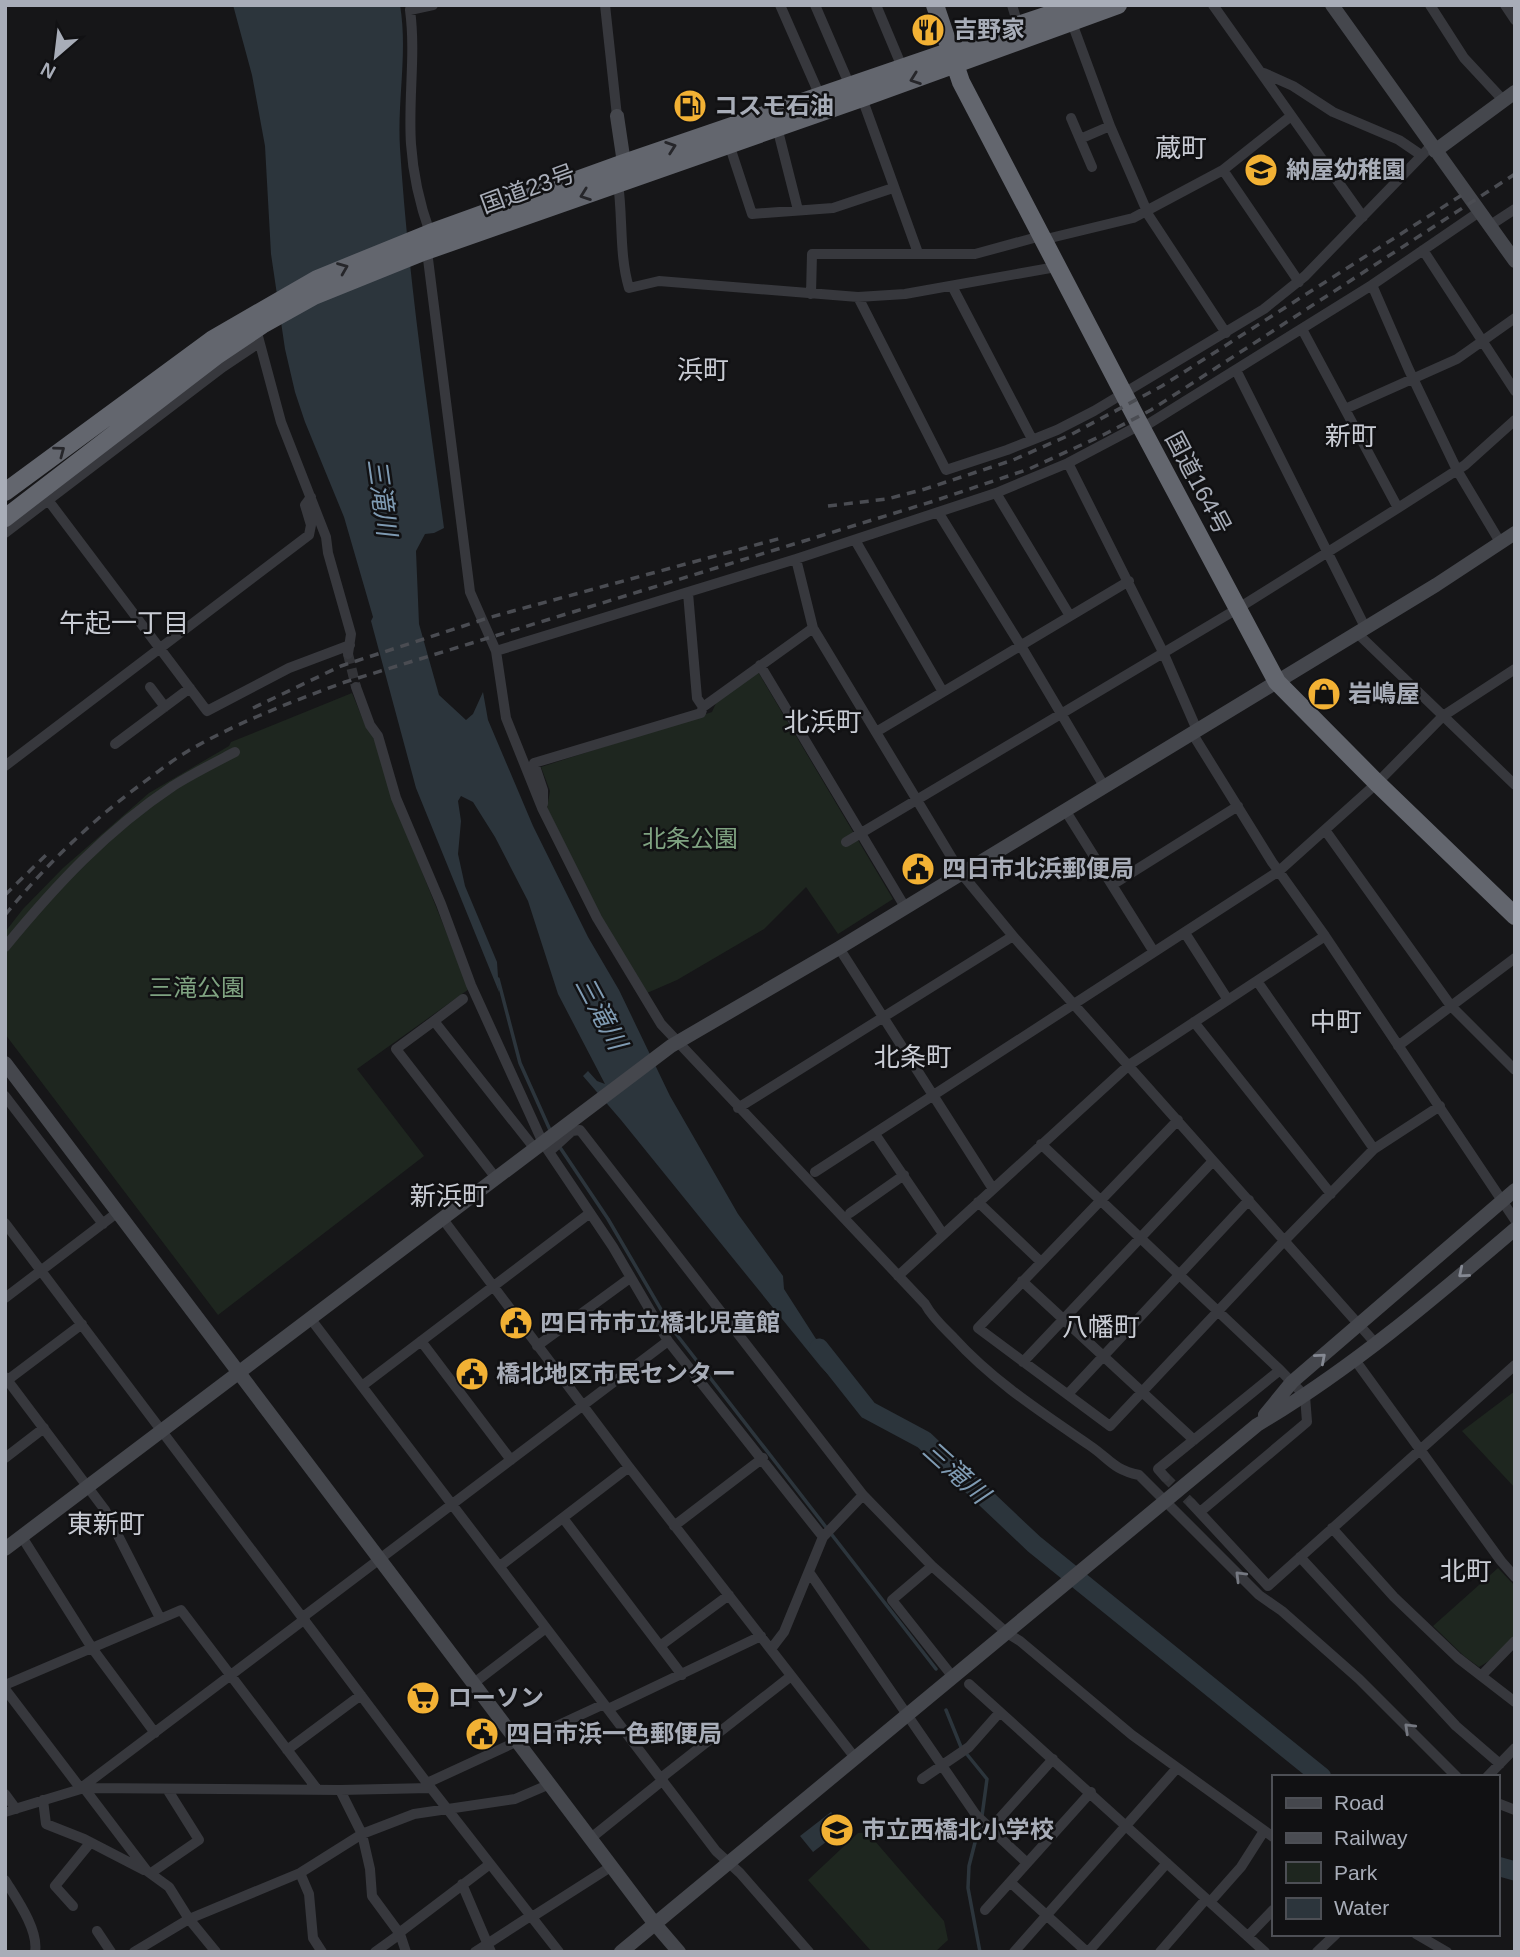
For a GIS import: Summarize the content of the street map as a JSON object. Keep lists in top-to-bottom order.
{
  "streets": {
    "highway": ["国道23号", "国道164号"]
  },
  "crossings": [
    ["国道23号", "国道164号"]
  ],
  "districts": [
    "蔵町",
    "浜町",
    "新町",
    "午起一丁目",
    "北浜町",
    "中町",
    "北条町",
    "新浜町",
    "八幡町",
    "東新町",
    "北町"
  ],
  "water": ["三滝川"],
  "parks": ["北条公園", "三滝公園"],
  "places": {
    "restaurant": ["吉野家"],
    "fuel station": ["コスモ石油"],
    "school or university": ["納屋幼稚園", "市立西橋北小学校"],
    "shop": ["岩嶋屋"],
    "public building": [
      "四日市北浜郵便局",
      "四日市市立橋北児童館",
      "橋北地区市民センター",
      "四日市浜一色郵便局"
    ],
    "supermarket": ["ローソン"]
  },
  "legend": [
    "Road",
    "Railway",
    "Park",
    "Water"
  ],
  "north": "bottom left"
}
